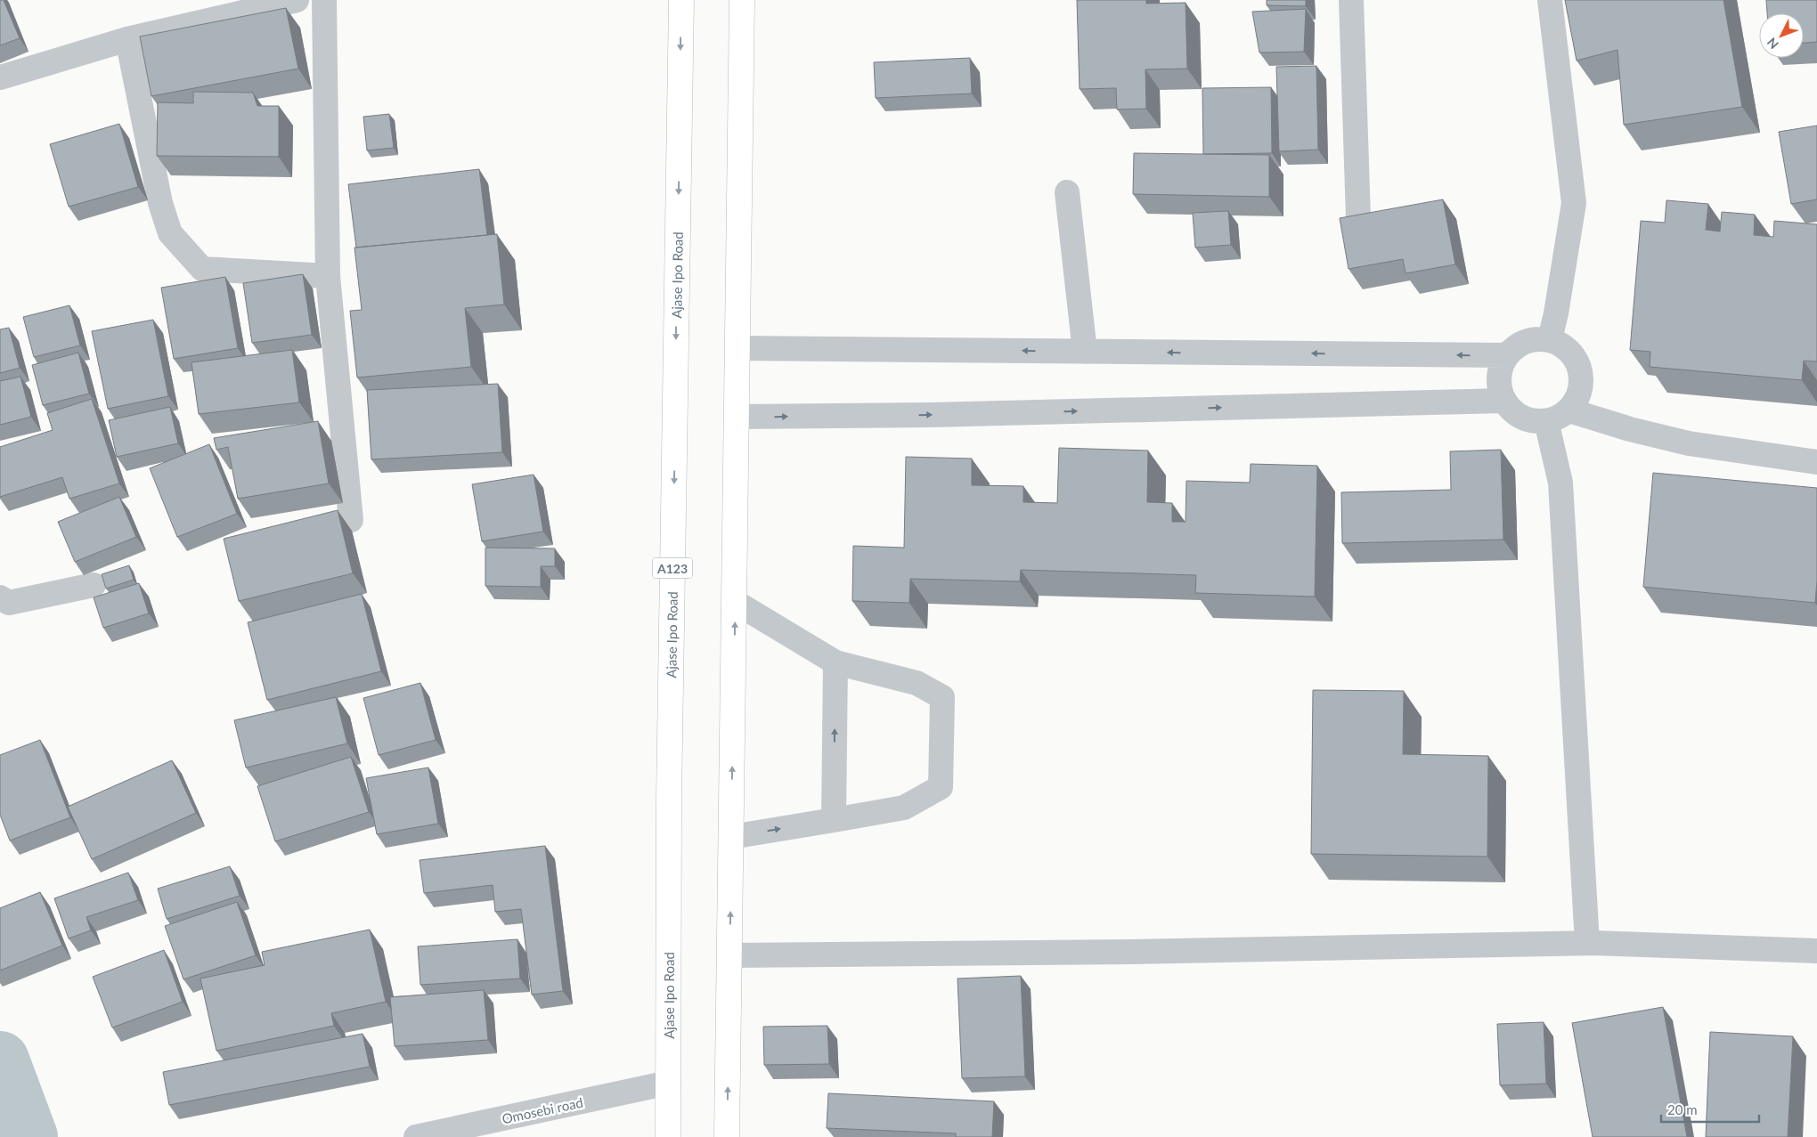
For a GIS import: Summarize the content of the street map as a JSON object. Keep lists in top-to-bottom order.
{
  "streets": {
    "highway": ["Ajase Ipo Road", "A123"],
    "street": ["Omosebi road"]
  },
  "crossings": [
    ["Ajase Ipo Road", "Omosebi road"]
  ],
  "scale_bar": "20 m",
  "north": "bottom left"
}
